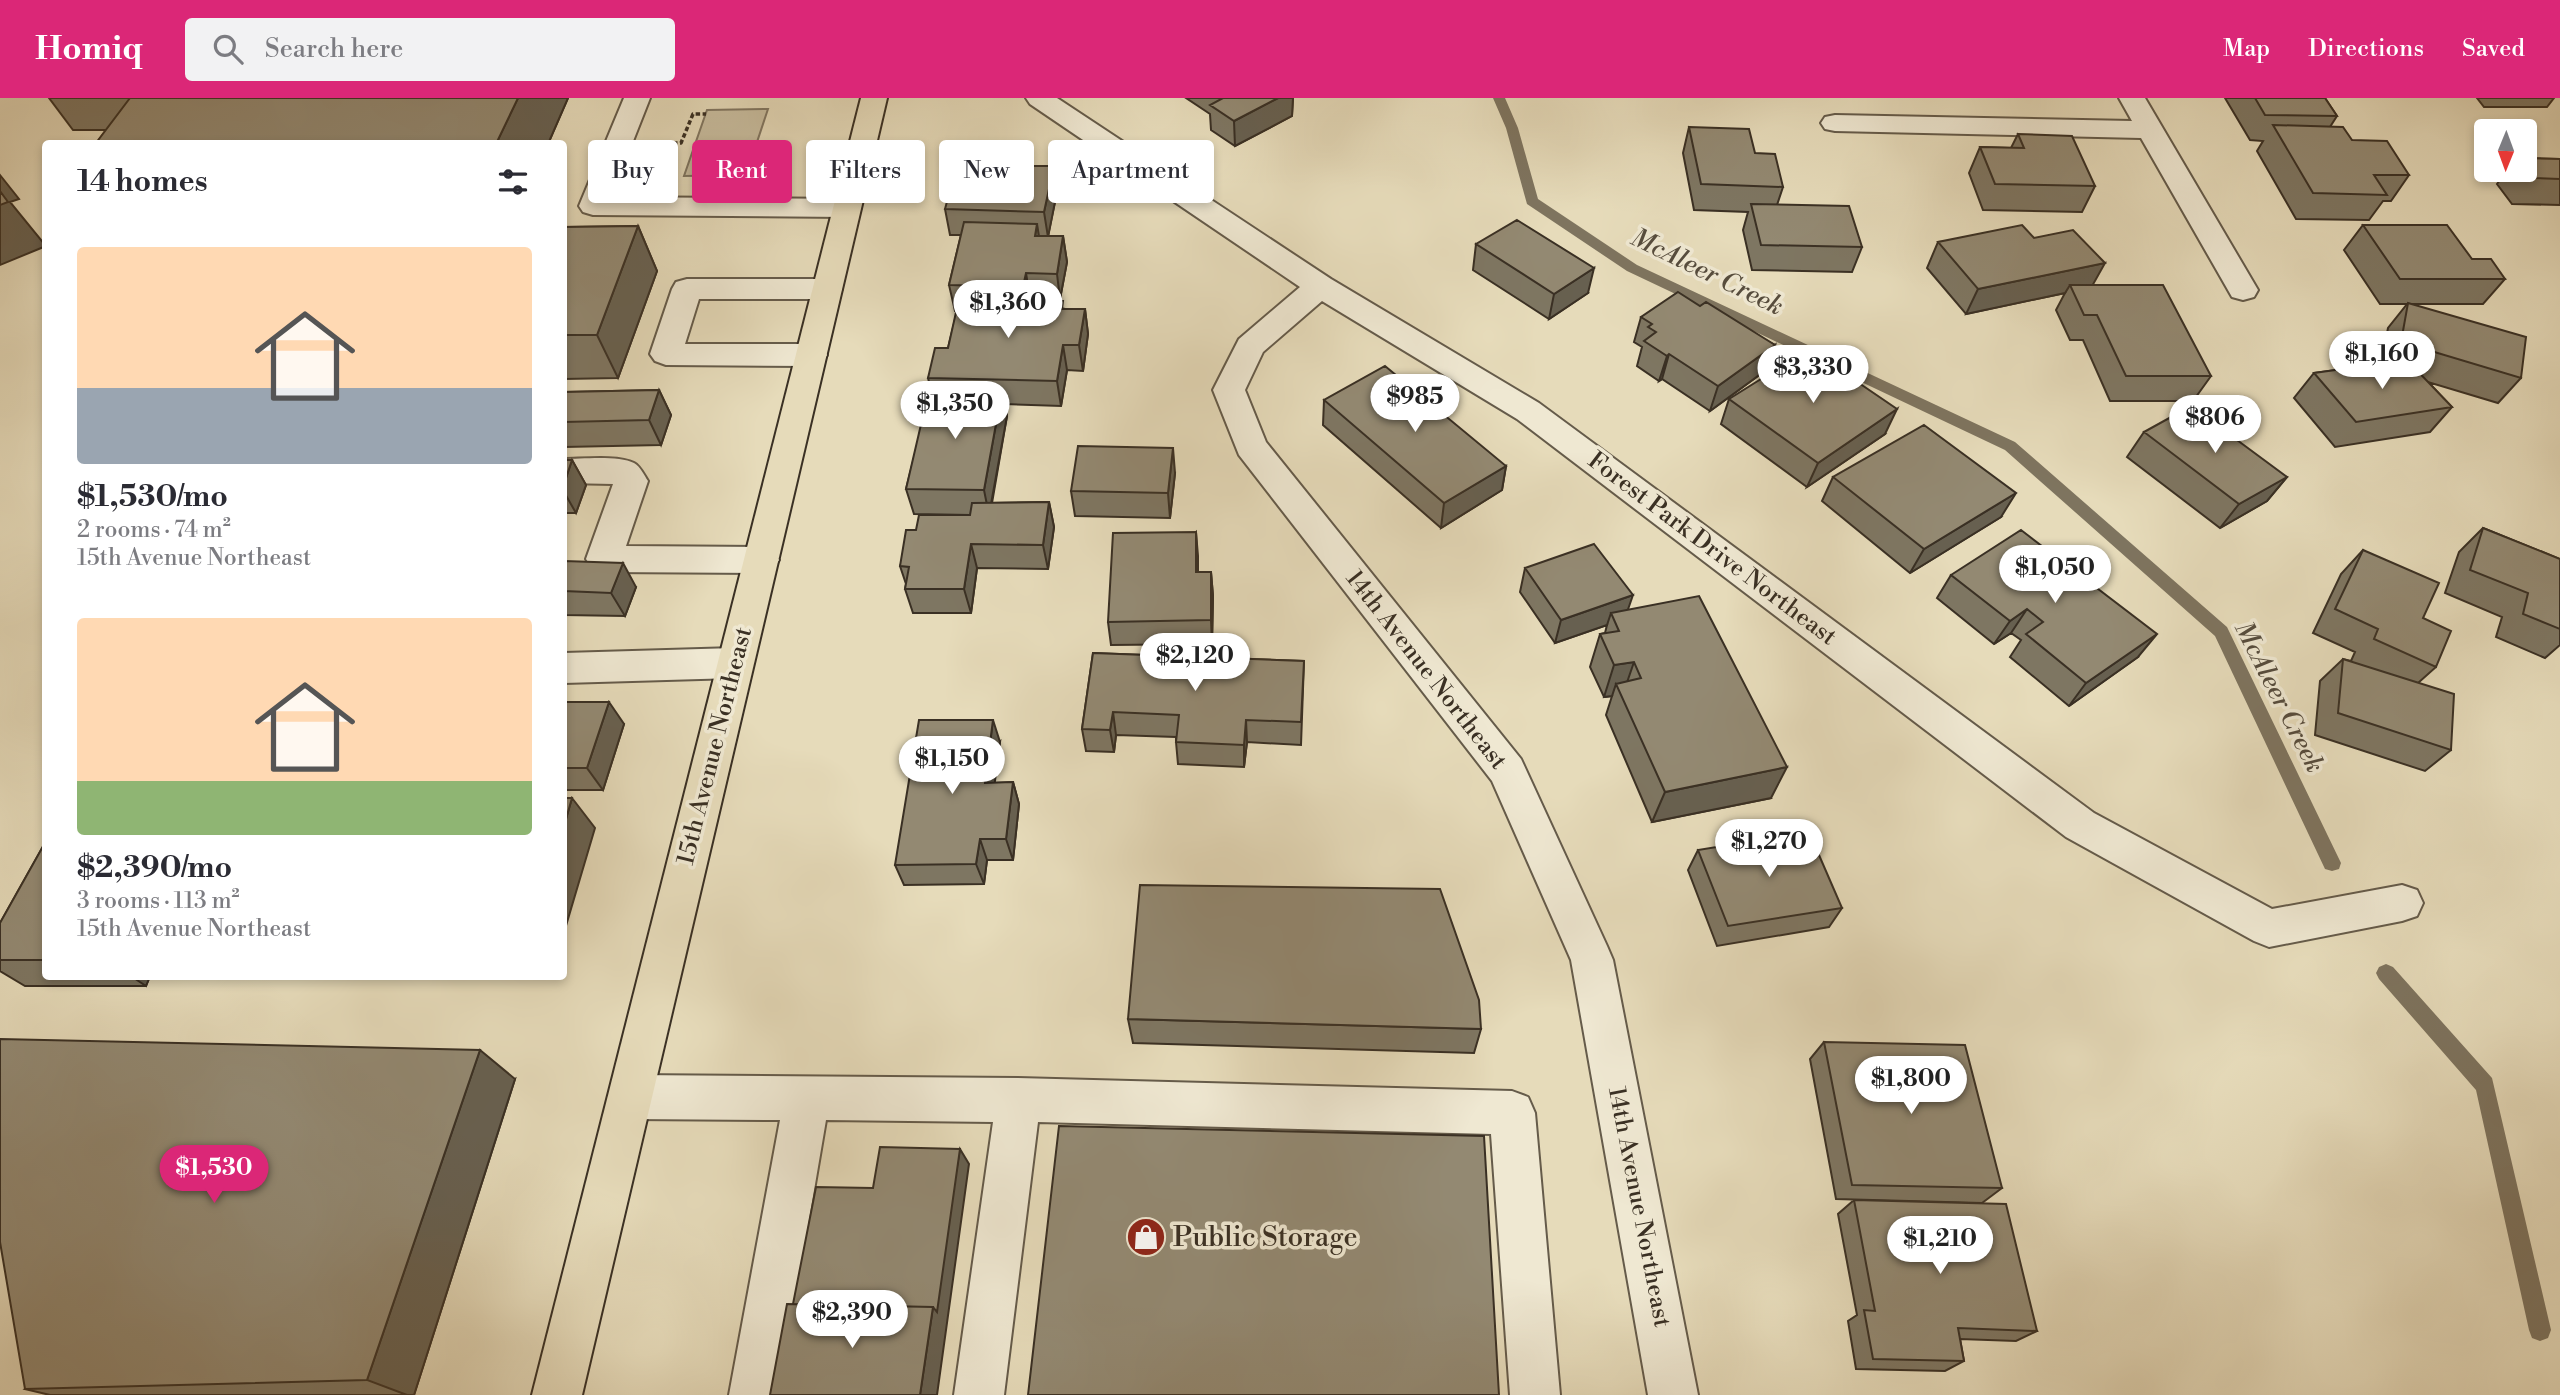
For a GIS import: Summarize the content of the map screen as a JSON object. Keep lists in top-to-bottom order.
{
  "streets": {
    "main road": ["15th Avenue Northeast"],
    "street": ["Forest Park Drive Northeast", "14th Avenue Northeast"]
  },
  "crossings": [
    ["Forest Park Drive Northeast", "14th Avenue Northeast"]
  ],
  "water": ["McAleer Creek"],
  "places": {
    "shop": ["Public Storage"]
  },
  "north": "bottom",
  "page": {
    "header": "Homiq",
    "search": "Search here",
    "nav": ["Map", "Directions", "Saved"],
    "chip": [
      "Buy",
      "Rent",
      "Filters",
      "New",
      "Apartment"
    ],
    "heading": "14 homes",
    "list": [
      {
        "name": "$1,530/mo",
        "note": "2 rooms · 74 m² · 15th Avenue Northeast"
      },
      {
        "name": "$2,390/mo",
        "note": "3 rooms · 113 m² · 15th Avenue Northeast"
      }
    ],
    "price": [
      "$1,360",
      "$1,160",
      "$3,330",
      "$985",
      "$1,350",
      "$806",
      "$1,050",
      "$2,120",
      "$1,150",
      "$1,270",
      "$1,800",
      "$1,530",
      "$1,210",
      "$2,390"
    ]
  }
}
